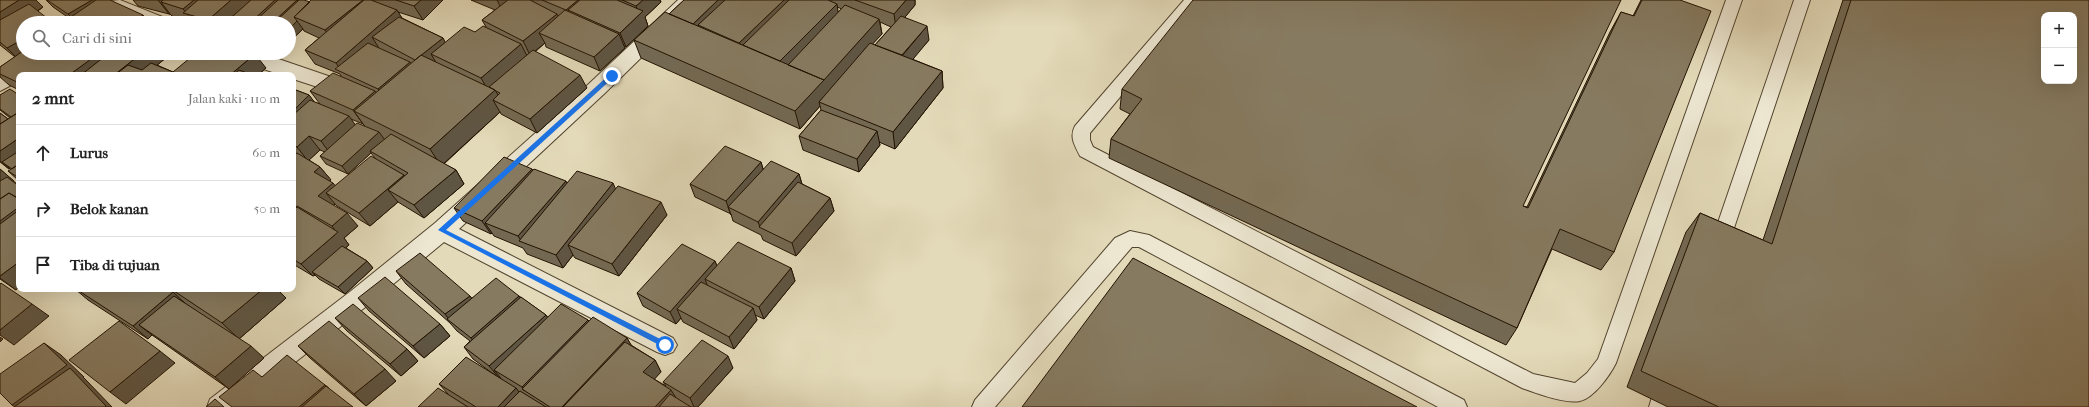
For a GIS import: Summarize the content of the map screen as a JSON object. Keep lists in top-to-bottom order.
{
  "page": {
    "map_buttons": ["+", "−"],
    "search": "Cari di sini",
    "heading": ["2 mnt", "Jalan kaki · 110 m"],
    "list": [
      ["Lurus", "60 m"],
      ["Belok kanan", "50 m"],
      "Tiba di tujuan"
    ]
  }
}
